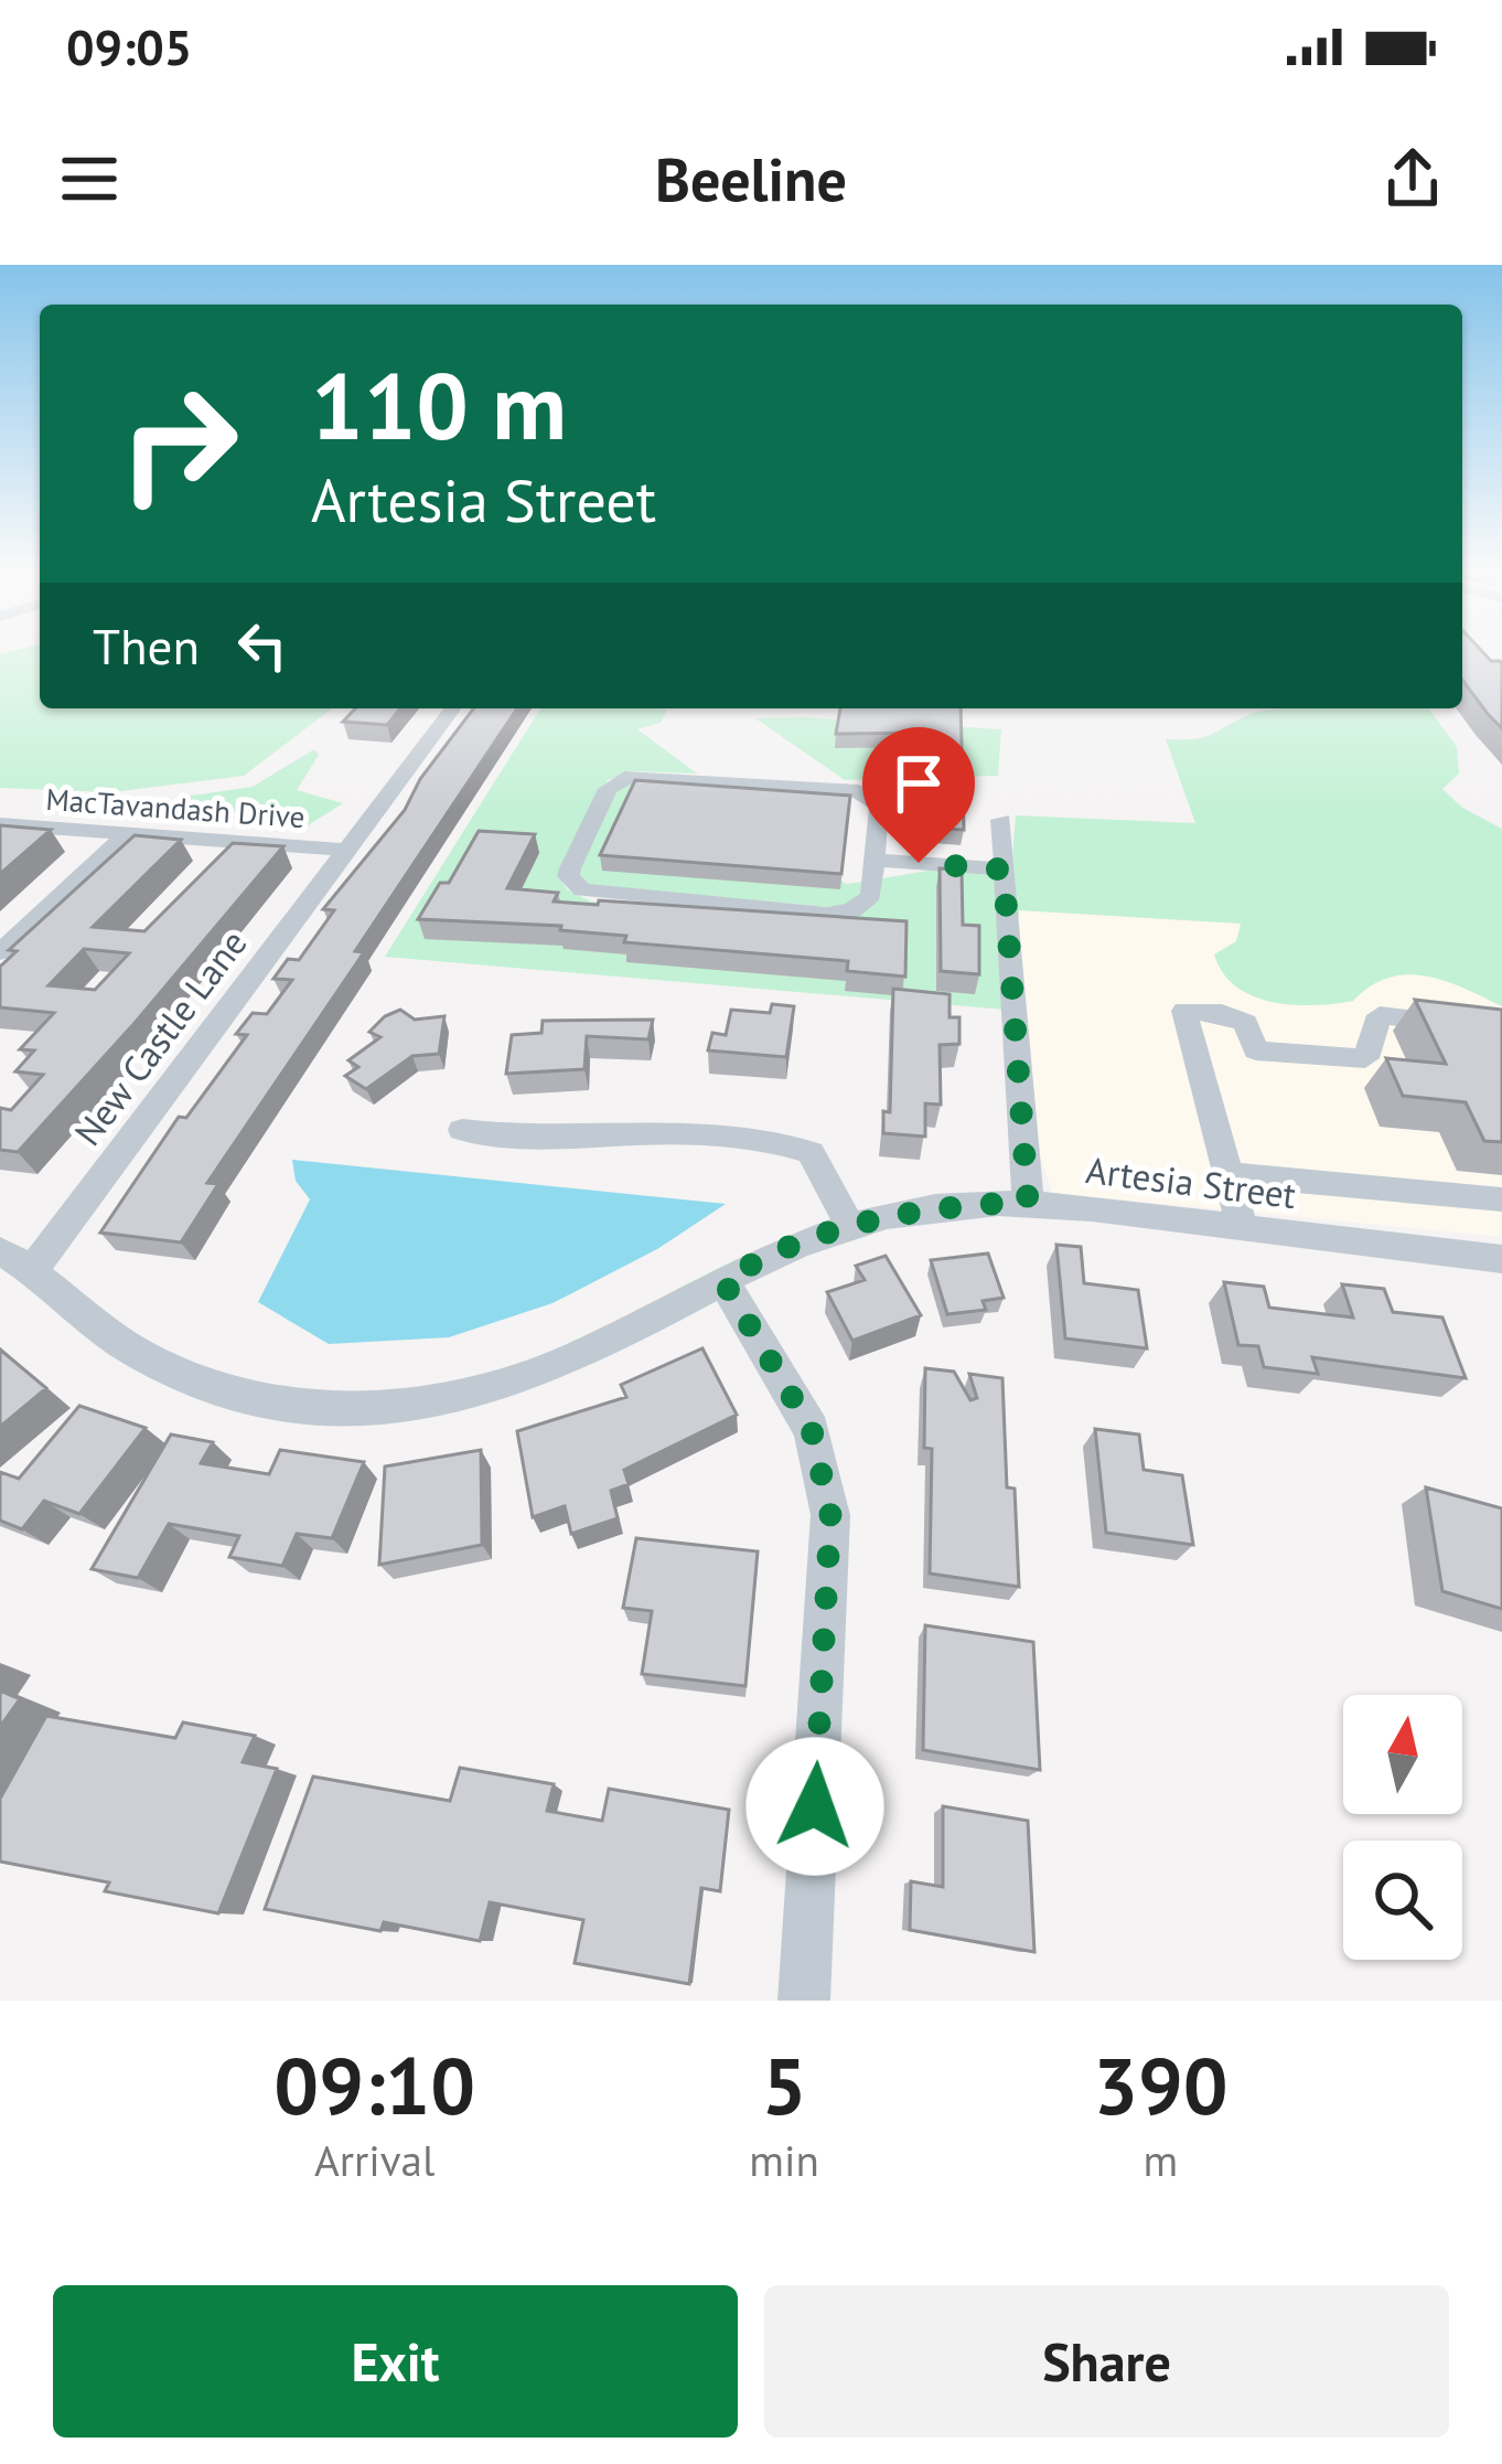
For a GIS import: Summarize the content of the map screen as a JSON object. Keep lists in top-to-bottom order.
{
  "streets": {
    "street": ["MacTavandash Drive", "New Castle Lane", "Artesia Street"]
  },
  "crossings": [
    ["MacTavandash Drive", "New Castle Lane"],
    ["New Castle Lane", "Artesia Street"]
  ],
  "north": "top",
  "page": {
    "status": "09:05",
    "header": "Beeline",
    "turn": ["110 m", "Artesia Street"],
    "then": "Then",
    "eta": [
      "09:10",
      "Arrival",
      "5",
      "min",
      "390",
      "m"
    ],
    "buttons": ["Exit", "Share"]
  }
}
